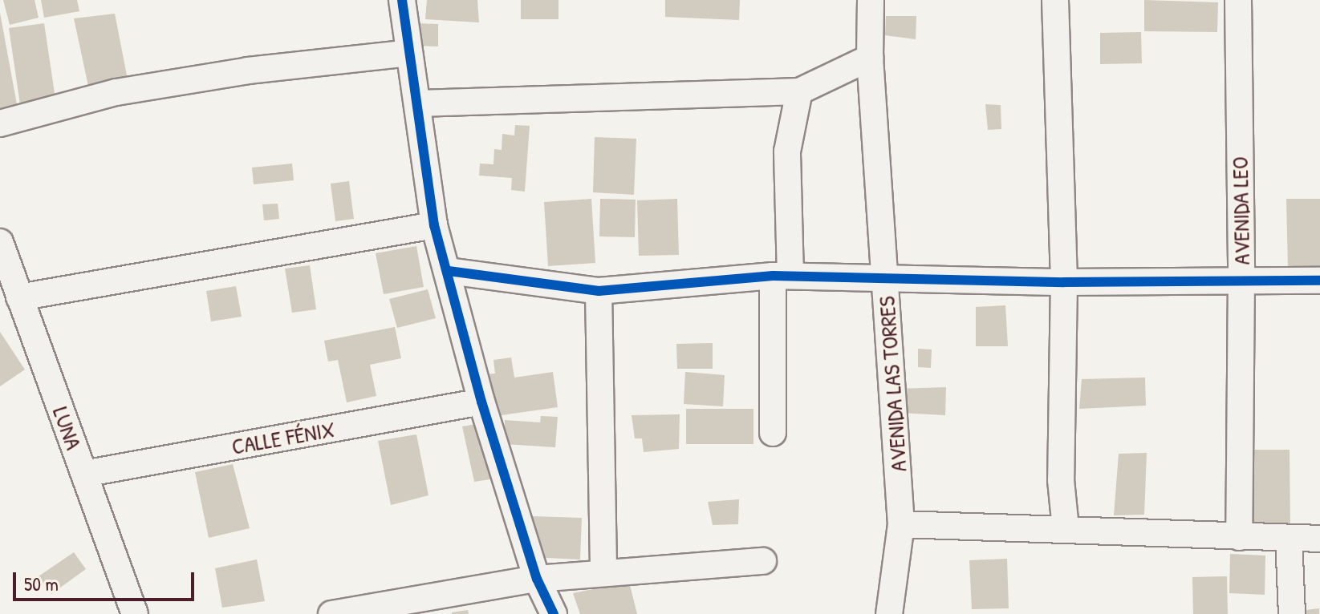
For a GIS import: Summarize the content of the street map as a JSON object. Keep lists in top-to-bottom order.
{
  "streets": {
    "street": [
      "AVENIDA LEO",
      "AVENIDA LAS TORRES",
      "LUNA",
      "CALLE FÉNIX"
    ]
  },
  "crossings": [
    ["LUNA", "CALLE FÉNIX"]
  ],
  "scale_bar": "50 m"
}
